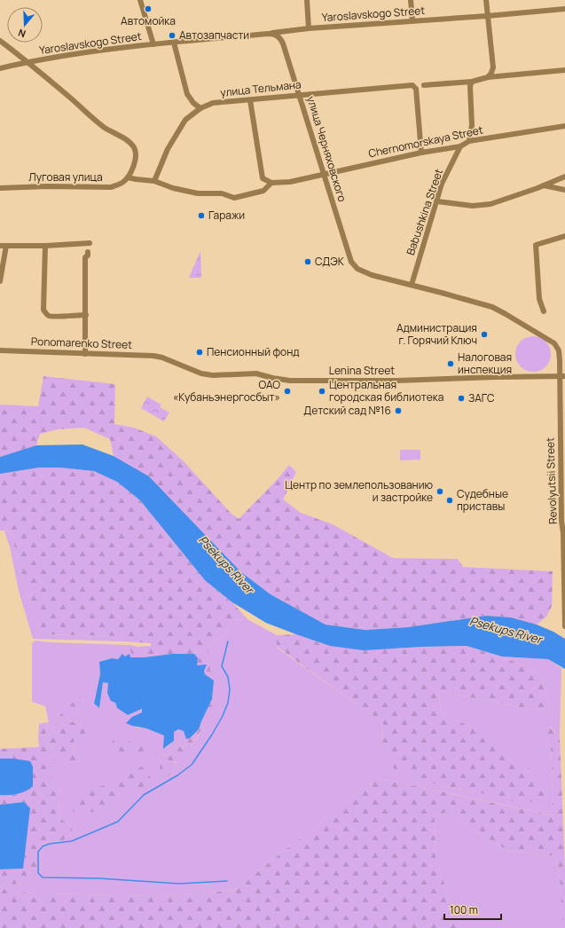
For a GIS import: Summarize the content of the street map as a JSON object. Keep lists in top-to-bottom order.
{
  "streets": {
    "street": [
      "Yaroslavskogo Street",
      "улица Тельмана",
      "Chernomorskaya Street",
      "улица Черняховского",
      "Луговая улица",
      "Babushkina Street",
      "Ponomarenko Street",
      "Lenina Street",
      "Revolyutsii Street"
    ]
  },
  "crossings": [
    ["Yaroslavskogo Street", "улица Черняховского"],
    ["улица Тельмана", "Chernomorskaya Street"],
    ["улица Тельмана", "улица Черняховского"],
    ["Chernomorskaya Street", "улица Черняховского"],
    ["Chernomorskaya Street", "Babushkina Street"],
    ["улица Черняховского", "Babushkina Street"],
    ["улица Черняховского", "Revolyutsii Street"],
    ["Babushkina Street", "Revolyutsii Street"],
    ["Ponomarenko Street", "Lenina Street"],
    ["Lenina Street", "Revolyutsii Street"]
  ],
  "water": ["Psekups River"],
  "places": [
    "Автомойка",
    "Автозапчасти",
    "Гаражи",
    "СДЭК",
    "Администрация г. Горячий Ключ",
    "Пенсионный фонд",
    "Налоговая инспекция",
    "ОАО «Кубаньэнергосбыт»",
    "Центральная городская библиотека",
    "ЗАГС",
    "Детский сад №16",
    "Центр по землепользованию и застройке",
    "Судебные приставы"
  ],
  "scale_bar": "100 m",
  "north": "bottom"
}
